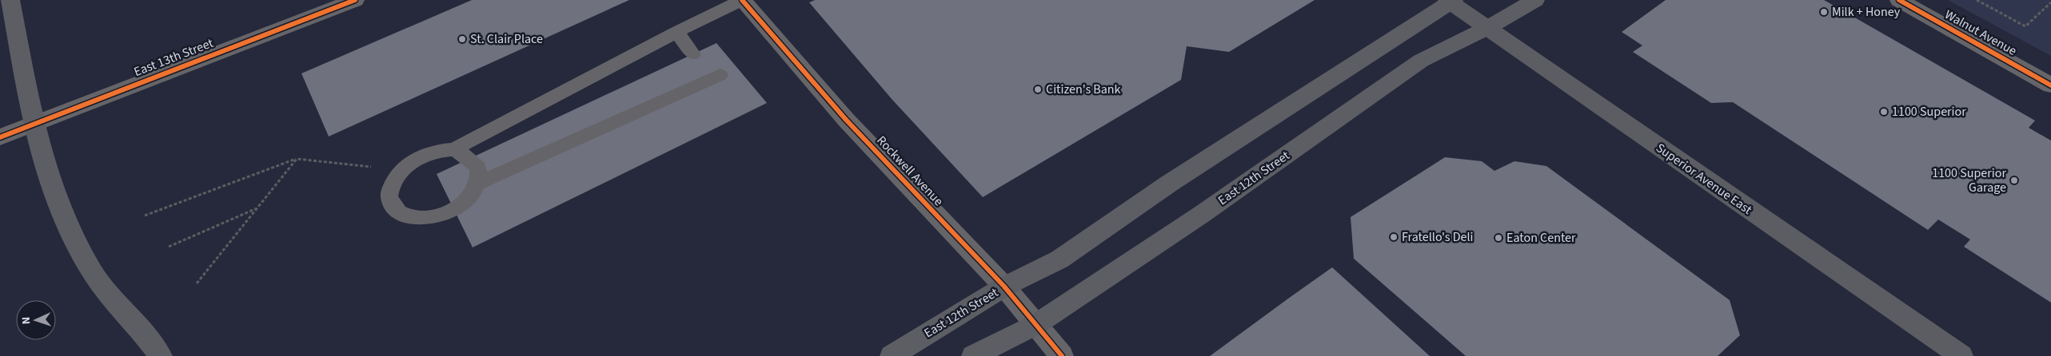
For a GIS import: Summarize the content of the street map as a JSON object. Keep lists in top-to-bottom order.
{
  "streets": {
    "main road": ["East 12th Street", "Superior Avenue East"],
    "street": ["Walnut Avenue", "East 13th Street", "Rockwell Avenue"]
  },
  "crossings": [
    ["Rockwell Avenue", "East 12th Street"],
    ["East 12th Street", "Superior Avenue East"]
  ],
  "places": [
    "Milk + Honey",
    "St. Clair Place",
    "Citizen's Bank",
    "1100 Superior",
    "1100 Superior Garage",
    "Fratello's Deli",
    "Eaton Center"
  ],
  "north": "left"
}
